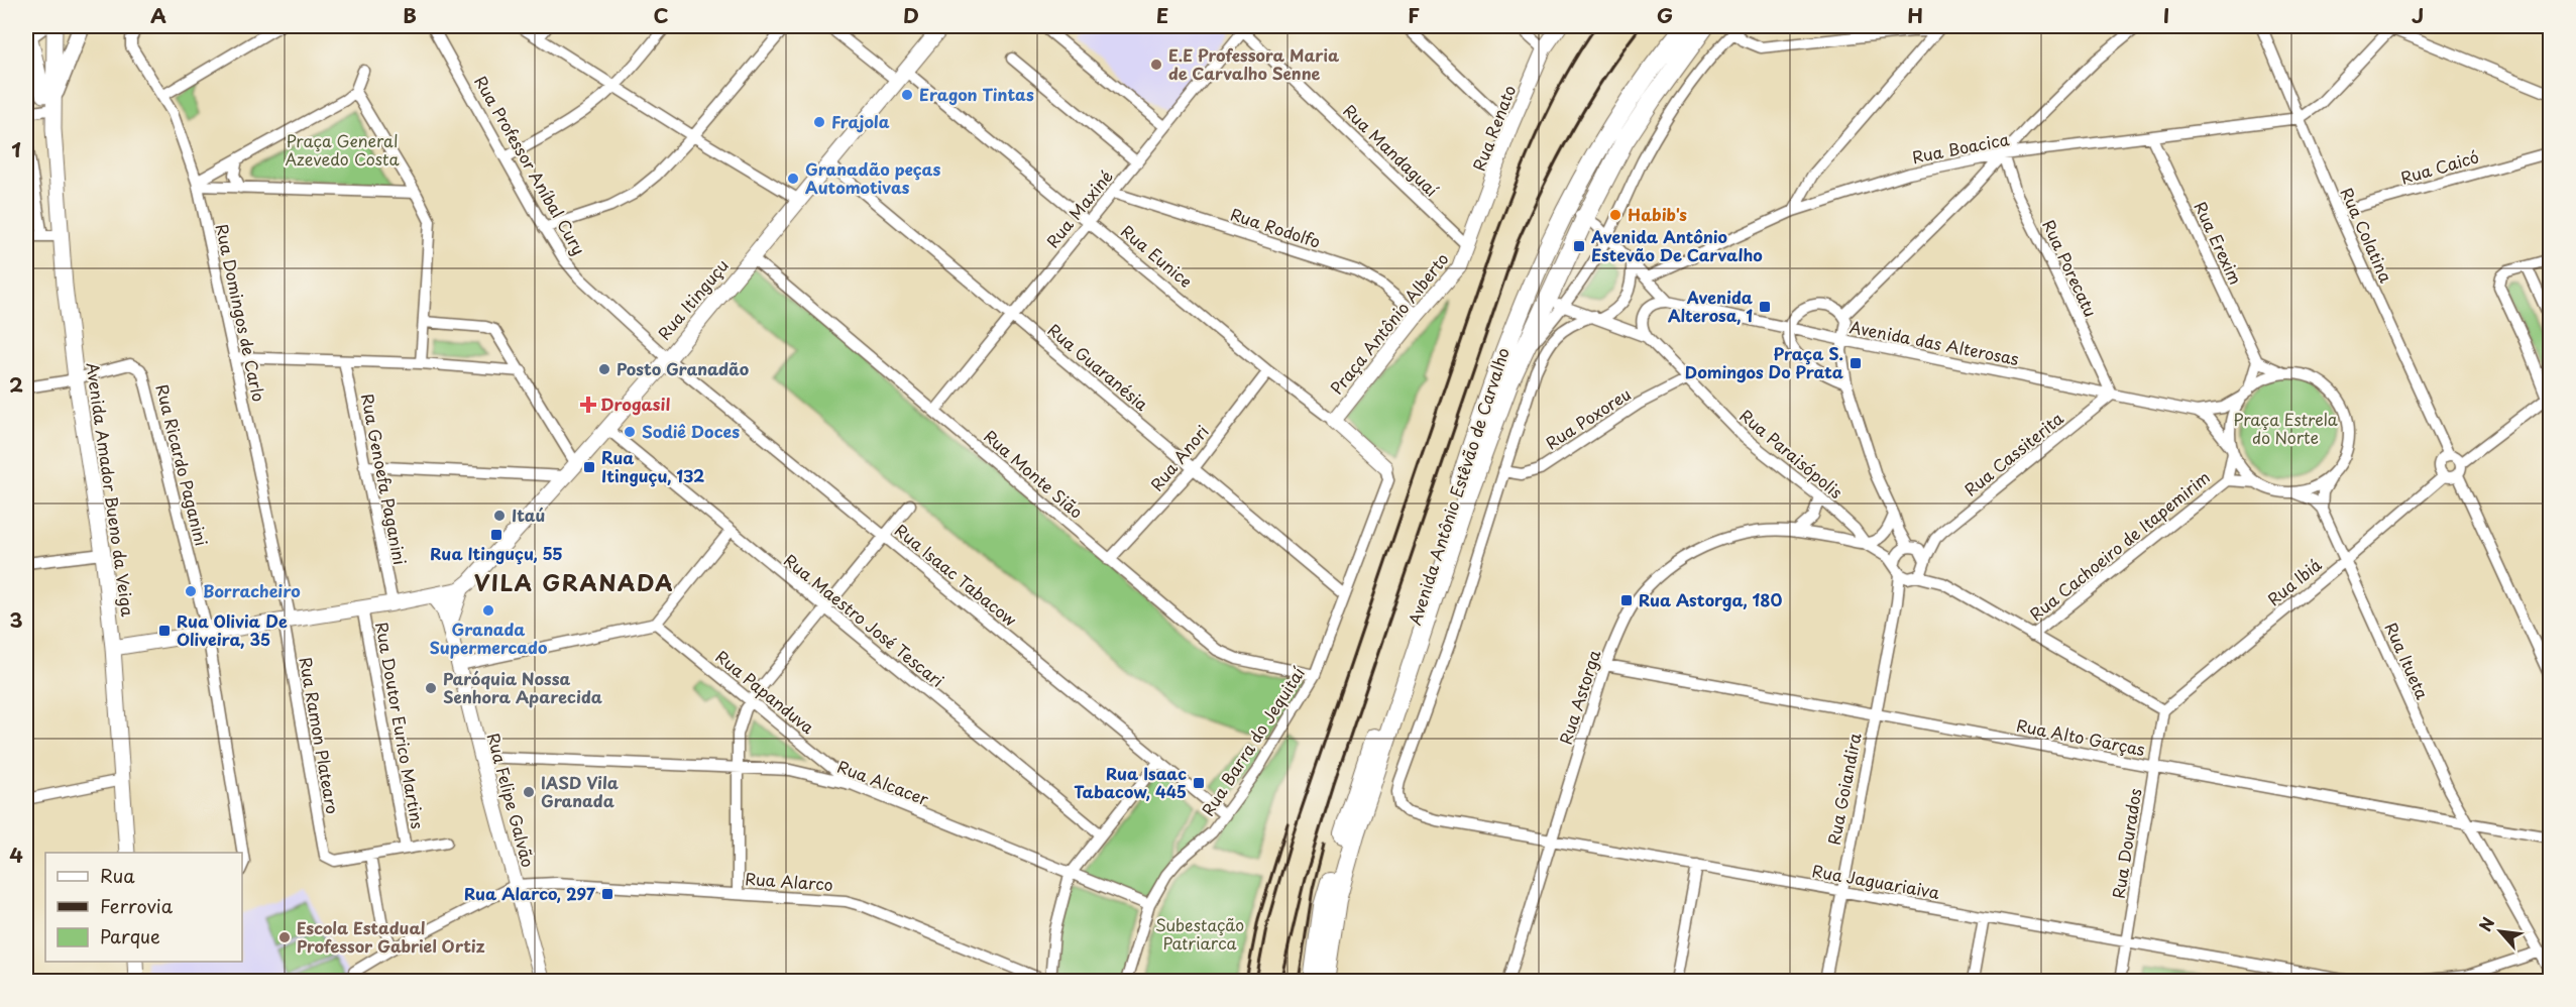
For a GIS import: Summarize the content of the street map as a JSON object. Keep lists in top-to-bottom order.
{
  "streets": {
    "highway": ["Avenida Antônio Estêvão de Carvalho"],
    "main road": ["Rua Itinguçu", "Avenida Amador Bueno da Veiga"],
    "street": [
      "Rua Renato",
      "Rua Boacica",
      "Rua Mandaguaí",
      "Rua Professor Aníbal Cury",
      "Rua Caicó",
      "Rua Maxiné",
      "Rua Rodolfo",
      "Rua Colatina",
      "Rua Erexim",
      "Rua Eunice",
      "Rua Porecatu",
      "Rua Domingos de Carlo",
      "Praça Antônio Alberto",
      "Avenida das Alterosas",
      "Rua Guaranésia",
      "Rua Poxoreu",
      "Rua Paraisópolis",
      "Rua Cassiterita",
      "Rua Anori",
      "Rua Ricardo Paganini",
      "Rua Monte Sião",
      "Rua Genoefa Paganini",
      "Rua Cachoeiro de Itapemirim",
      "Rua Isaac Tabacow",
      "Rua Ibiá",
      "Rua Maestro José Tescari",
      "Rua Itueta",
      "Rua Papanduva",
      "Rua Astorga",
      "Rua Doutor Eurico Martins",
      "Rua Ramon Platearo",
      "Rua Alto Garças",
      "Rua Barra do Jequitaí",
      "Rua Alcacer",
      "Rua Goiandira",
      "Rua Felipe Galvão",
      "Rua Dourados",
      "Rua Alarco",
      "Rua Jaguariaiva"
    ]
  },
  "crossings": [
    ["Rua Renato", "Rua Mandaguaí"],
    ["Rua Renato", "Praça Antônio Alberto"],
    ["Rua Boacica", "Rua Colatina"],
    ["Rua Boacica", "Rua Erexim"],
    ["Rua Boacica", "Rua Porecatu"],
    ["Rua Mandaguaí", "Rua Maxiné"],
    ["Rua Mandaguaí", "Praça Antônio Alberto"],
    ["Rua Professor Aníbal Cury", "Rua Itinguçu"],
    ["Rua Professor Aníbal Cury", "Rua Isaac Tabacow"],
    ["Rua Caicó", "Rua Colatina"],
    ["Rua Maxiné", "Rua Rodolfo"],
    ["Rua Maxiné", "Rua Eunice"],
    ["Rua Maxiné", "Rua Guaranésia"],
    ["Rua Maxiné", "Rua Monte Sião"],
    ["Rua Rodolfo", "Praça Antônio Alberto"],
    ["Rua Colatina", "Rua Ibiá"],
    ["Rua Eunice", "Rua Itinguçu"],
    ["Rua Eunice", "Praça Antônio Alberto"],
    ["Rua Eunice", "Rua Anori"],
    ["Rua Eunice", "Rua Barra do Jequitaí"],
    ["Rua Porecatu", "Avenida das Alterosas"],
    ["Rua Porecatu", "Rua Cassiterita"],
    ["Rua Itinguçu", "Rua Guaranésia"],
    ["Rua Itinguçu", "Rua Monte Sião"],
    ["Rua Itinguçu", "Rua Isaac Tabacow"],
    ["Rua Itinguçu", "Rua Maestro José Tescari"],
    ["Rua Domingos de Carlo", "Rua Ramon Platearo"],
    ["Avenida das Alterosas", "Rua Cassiterita"],
    ["Avenida das Alterosas", "Rua Cachoeiro de Itapemirim"],
    ["Rua Guaranésia", "Rua Anori"],
    ["Rua Guaranésia", "Rua Barra do Jequitaí"],
    ["Rua Poxoreu", "Rua Paraisópolis"],
    ["Rua Poxoreu", "Rua Jaguariaiva"],
    ["Rua Paraisópolis", "Rua Cassiterita"],
    ["Rua Paraisópolis", "Rua Astorga"],
    ["Rua Paraisópolis", "Rua Goiandira"],
    ["Rua Cassiterita", "Rua Goiandira"],
    ["Rua Anori", "Rua Monte Sião"],
    ["Rua Ricardo Paganini", "Avenida Amador Bueno da Veiga"],
    ["Rua Monte Sião", "Rua Barra do Jequitaí"],
    ["Rua Isaac Tabacow", "Rua Barra do Jequitaí"],
    ["Rua Ibiá", "Rua Itueta"],
    ["Rua Ibiá", "Rua Dourados"],
    ["Rua Itueta", "Rua Alto Garças"],
    ["Rua Papanduva", "Rua Alcacer"],
    ["Rua Astorga", "Rua Alto Garças"],
    ["Rua Astorga", "Rua Jaguariaiva"],
    ["Rua Alto Garças", "Rua Goiandira"],
    ["Rua Alto Garças", "Rua Dourados"],
    ["Rua Barra do Jequitaí", "Rua Alcacer"],
    ["Rua Alcacer", "Rua Felipe Galvão"],
    ["Rua Goiandira", "Rua Jaguariaiva"],
    ["Rua Felipe Galvão", "Rua Alarco"],
    ["Rua Dourados", "Rua Jaguariaiva"]
  ],
  "districts": ["VILA GRANADA"],
  "parks": ["Praça General Azevedo Costa", "Praça Estrela do Norte", "Subestação Patriarca"],
  "places": {
    "other": [
      "E.E Professora Maria de Carvalho Senne",
      "Eragon Tintas",
      "Frajola",
      "Granadão peças Automotivas",
      "Habib's",
      "Posto Granadão",
      "Sodiê Doces",
      "Itaú",
      "Borracheiro",
      "Granada Supermercado",
      "Paróquia Nossa Senhora Aparecida",
      "IASD Vila Granada",
      "Escola Estadual Professor Gabriel Ortiz"
    ],
    "transit": [
      "Avenida Antônio Estevão De Carvalho",
      "Avenida Alterosa, 1",
      "Praça S. Domingos Do Prata",
      "Rua Itinguçu, 132",
      "Rua Itinguçu, 55",
      "Rua Astorga, 180",
      "Rua Olivia De Oliveira, 35",
      "Rua Isaac Tabacow, 445",
      "Rua Alarco, 297"
    ],
    "health": ["Drogasil"]
  },
  "legend": ["Rua", "Ferrovia", "Parque"],
  "north": "top left",
  "grid": {
    "columns": [
      "A",
      "B",
      "C",
      "D",
      "E",
      "F",
      "G",
      "H",
      "I",
      "J"
    ],
    "rows": [
      "1",
      "2",
      "3",
      "4"
    ]
  }
}
